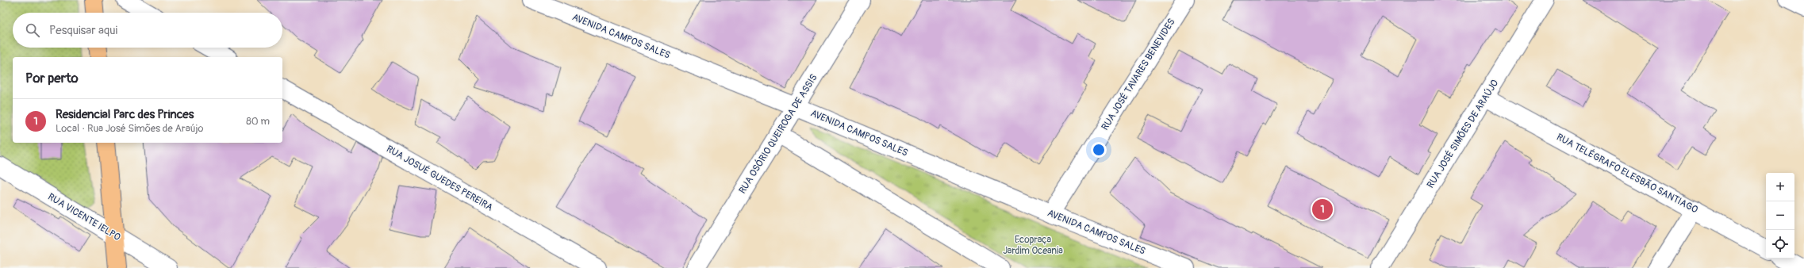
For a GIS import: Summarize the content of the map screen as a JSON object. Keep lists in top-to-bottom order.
{
  "streets": {
    "street": [
      "AVENIDA CAMPOS SALES",
      "RUA JOSÉ TAVARES BENEVIDES",
      "RUA OSÓRIO QUEIROGA DE ASSIS",
      "RUA JOSÉ SIMÕES DE ARAÚJO",
      "RUA TELÉGRAFO ELESBÃO SANTIAGO",
      "RUA JOSUÉ GUEDES PEREIRA",
      "RUA VICENTE IELPO"
    ]
  },
  "crossings": [
    ["AVENIDA CAMPOS SALES", "RUA JOSÉ TAVARES BENEVIDES"],
    ["AVENIDA CAMPOS SALES", "RUA OSÓRIO QUEIROGA DE ASSIS"],
    ["RUA JOSÉ SIMÕES DE ARAÚJO", "RUA TELÉGRAFO ELESBÃO SANTIAGO"]
  ],
  "parks": ["Ecopraça Jardim Oceania"],
  "page": {
    "search": "Pesquisar aqui",
    "heading": "Por perto",
    "list": [
      {
        "mark": "1",
        "name": "Residencial Parc des Princes",
        "note": "Local · Rua José Simões de Araújo",
        "value": "80 m"
      }
    ],
    "map_buttons": ["+", "−"],
    "pins": "1"
  }
}
